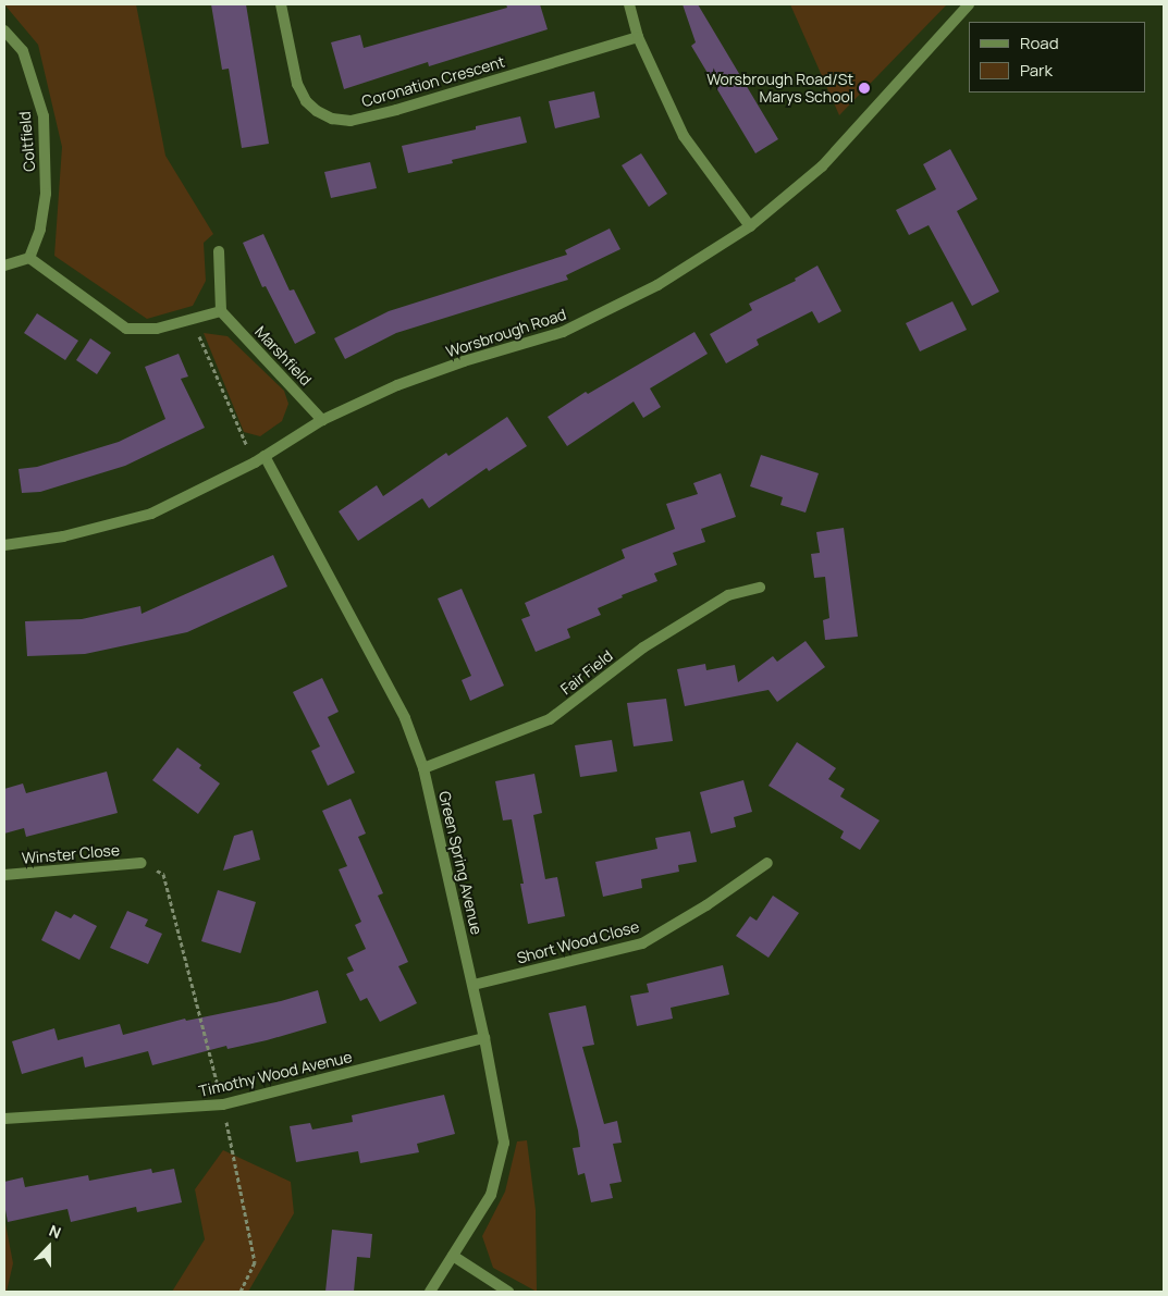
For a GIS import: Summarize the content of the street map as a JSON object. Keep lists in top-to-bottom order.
{
  "streets": {
    "street": [
      "Coronation Crescent",
      "Coltfield",
      "Worsbrough Road",
      "Marshfield",
      "Fair Field",
      "Winster Close",
      "Green Spring Avenue",
      "Short Wood Close",
      "Timothy Wood Avenue"
    ]
  },
  "crossings": [
    ["Worsbrough Road", "Marshfield"],
    ["Worsbrough Road", "Green Spring Avenue"],
    ["Fair Field", "Green Spring Avenue"],
    ["Green Spring Avenue", "Short Wood Close"],
    ["Green Spring Avenue", "Timothy Wood Avenue"]
  ],
  "places": ["Worsbrough Road/St Marys School"],
  "legend": ["Road", "Park"],
  "north": "top"
}
